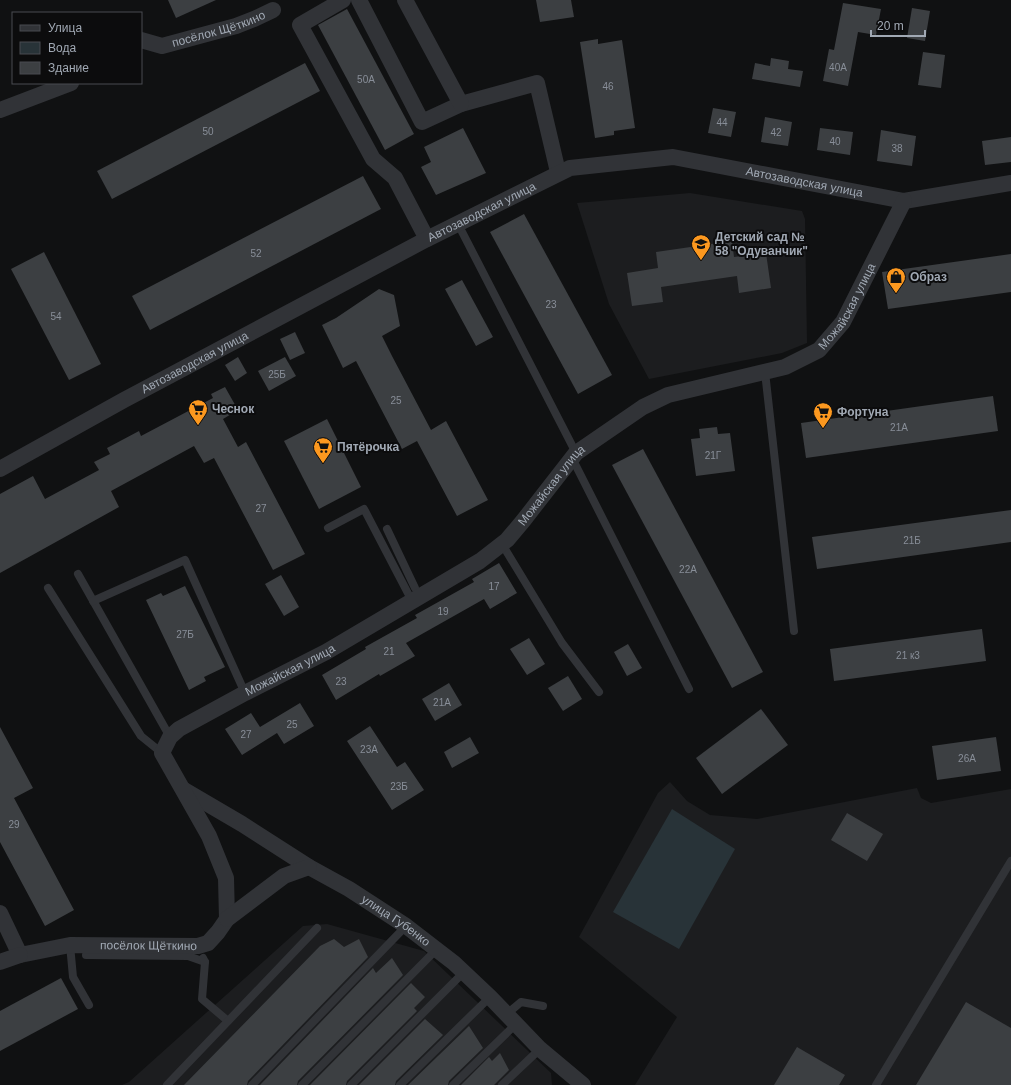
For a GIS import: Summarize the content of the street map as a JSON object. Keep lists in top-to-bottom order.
{
  "streets": {
    "street": [
      "посёлок Щёткино",
      "Автозаводская улица",
      "Можайская улица",
      "улица Губенко"
    ]
  },
  "crossings": [
    ["Автозаводская улица", "Можайская улица"]
  ],
  "places": {
    "school or university": ["Детский сад № 58 \"Одуванчик\""],
    "shop": ["Образ"],
    "supermarket": ["Чеснок", "Фортуна", "Пятёрочка"]
  },
  "house_numbers": [
    "40А",
    "50А",
    "46",
    "44",
    "50",
    "42",
    "40",
    "38",
    "52",
    "23",
    "54",
    "25Б",
    "25",
    "21А",
    "21Г",
    "27",
    "21Б",
    "22А",
    "17",
    "19",
    "27Б",
    "21",
    "21 к3",
    "23",
    "21А",
    "25",
    "27",
    "23А",
    "26А",
    "23Б",
    "29"
  ],
  "legend": ["Улица", "Вода", "Здание"],
  "scale_bar": "20 m"
}
